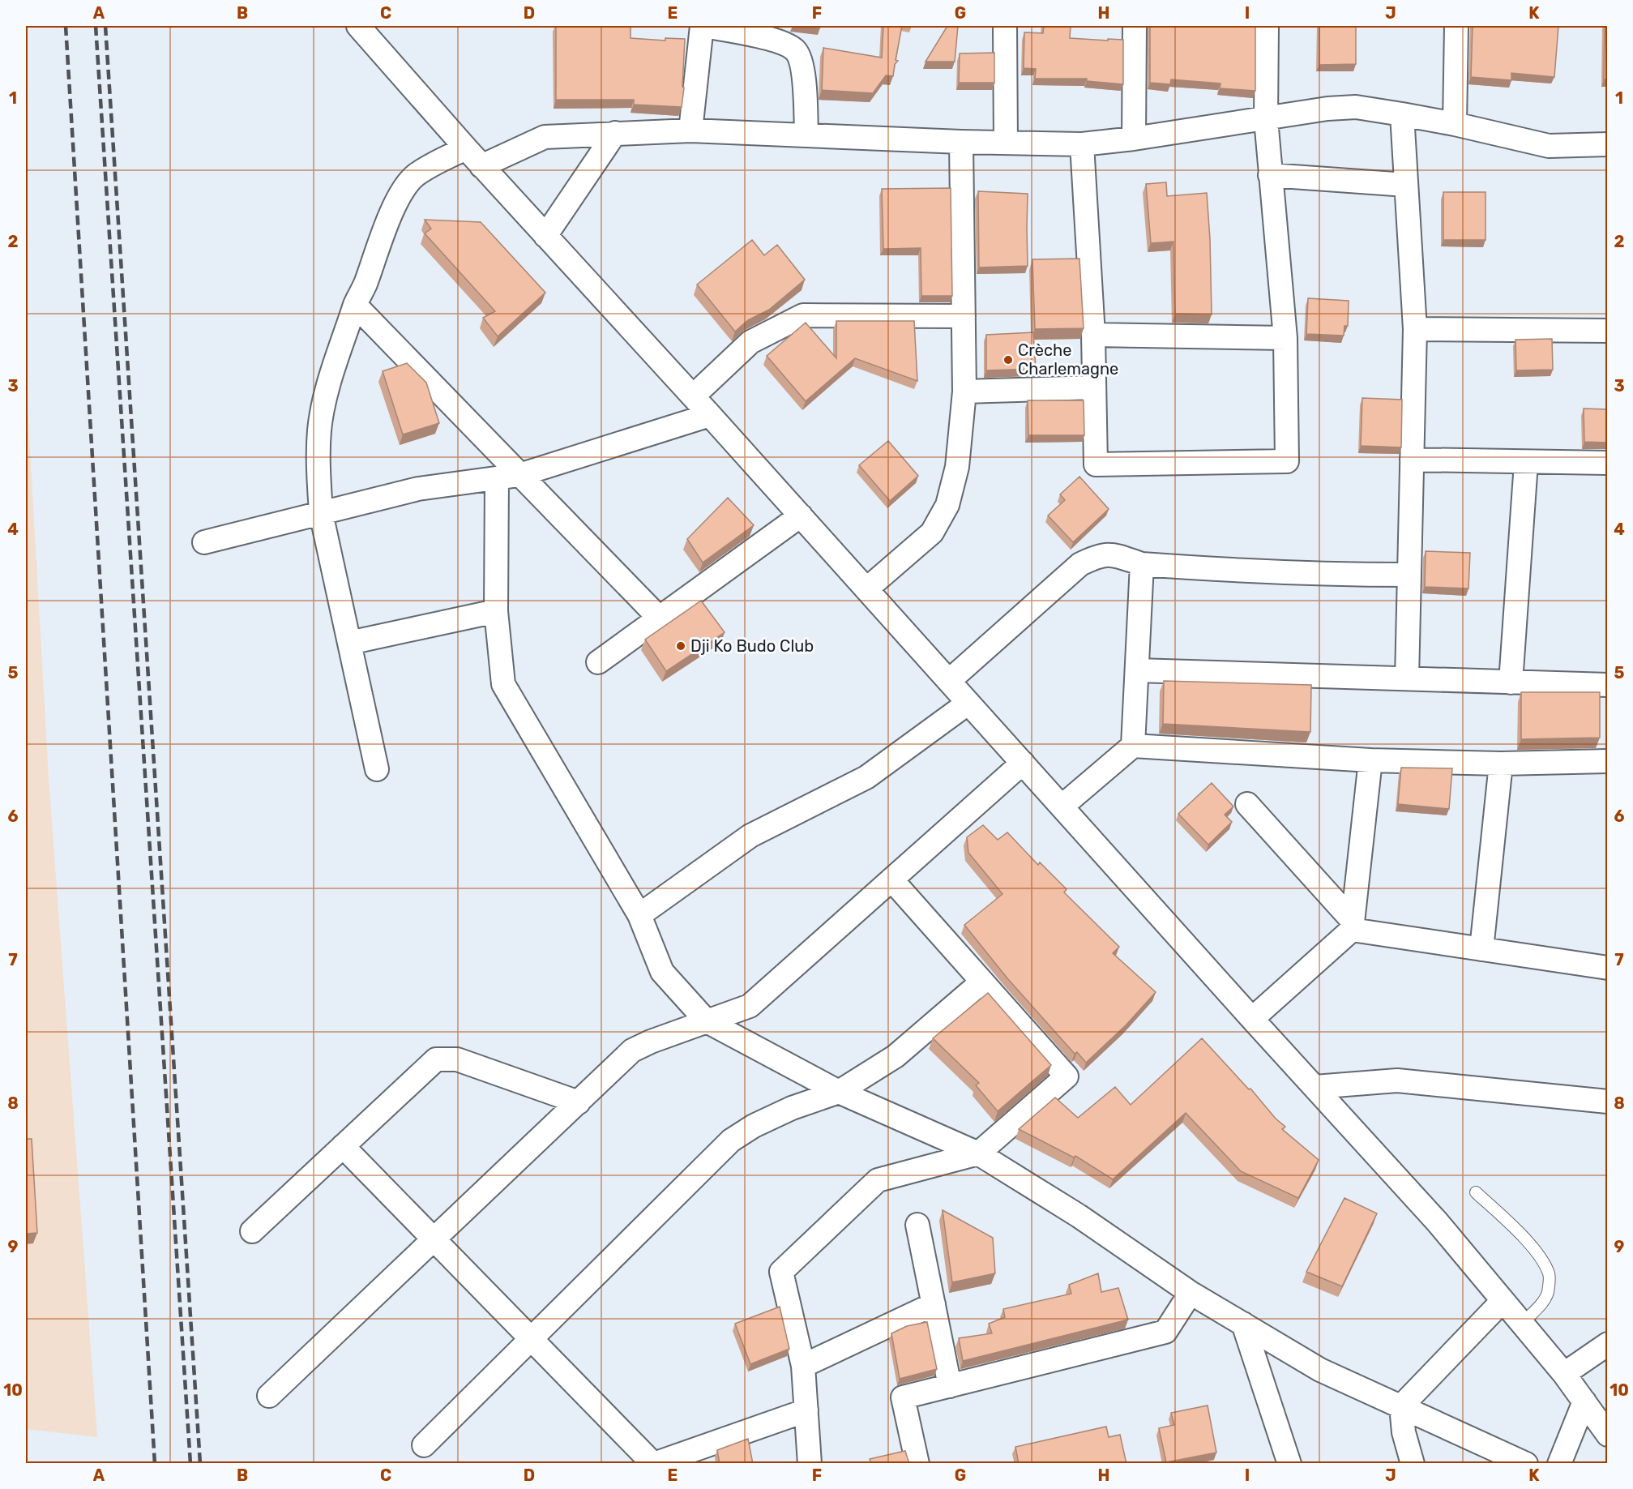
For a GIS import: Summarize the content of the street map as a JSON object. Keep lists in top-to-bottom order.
{
  "places": ["Crèche Charlemagne", "Dji Ko Budo Club"],
  "grid": {
    "columns": [
      "A",
      "B",
      "C",
      "D",
      "E",
      "F",
      "G",
      "H",
      "I",
      "J",
      "K"
    ],
    "rows": [
      "1",
      "2",
      "3",
      "4",
      "5",
      "6",
      "7",
      "8",
      "9",
      "10"
    ]
  }
}
